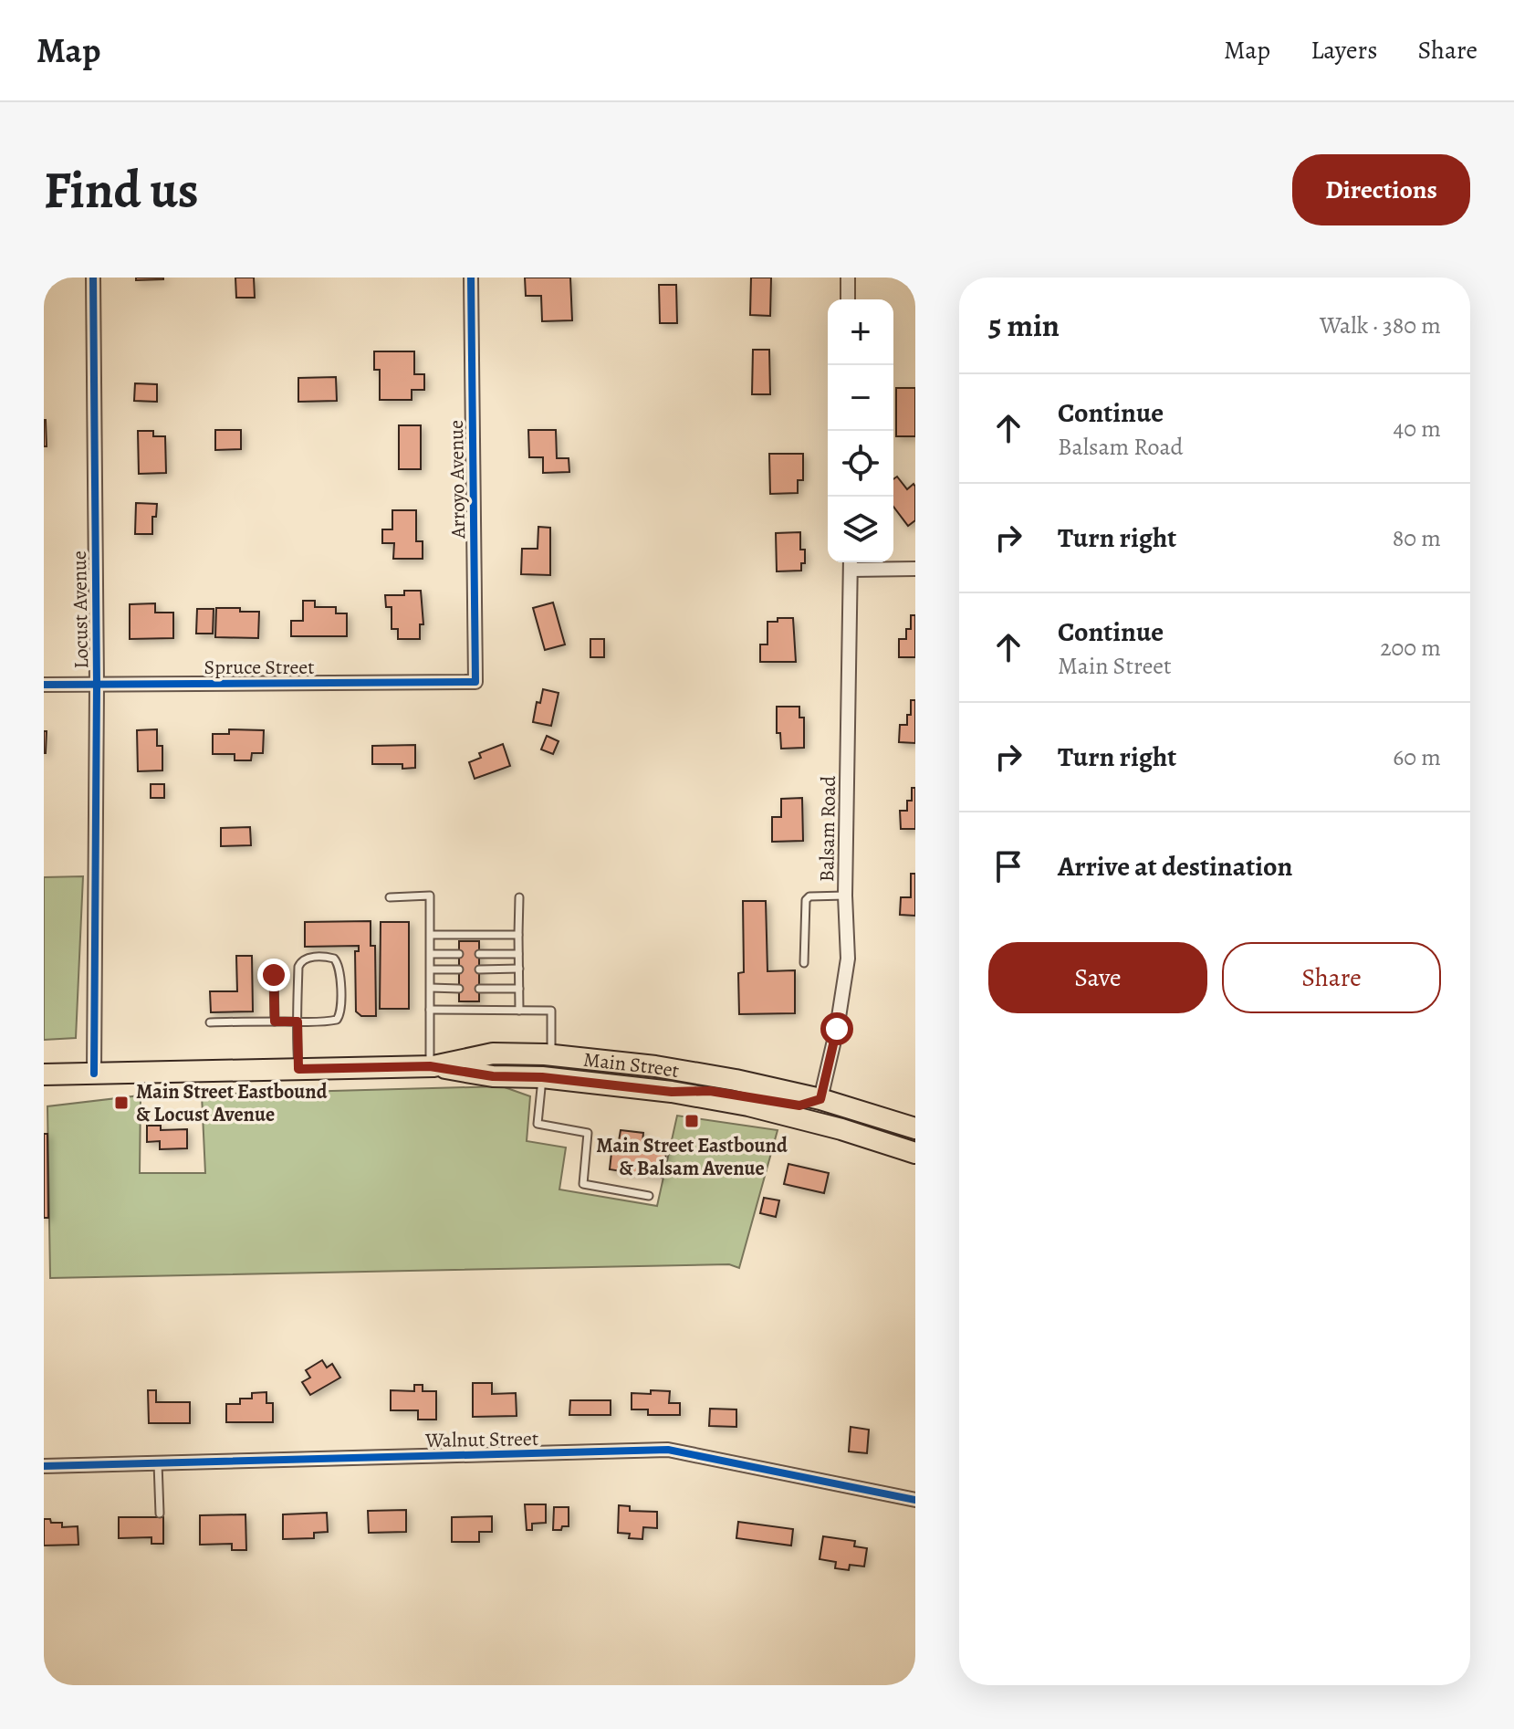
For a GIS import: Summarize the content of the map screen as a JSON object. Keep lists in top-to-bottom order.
{
  "streets": {
    "main road": ["Main Street"],
    "street": [
      "Arroyo Avenue",
      "Locust Avenue",
      "Spruce Street",
      "Balsam Road",
      "Walnut Street"
    ]
  },
  "crossings": [
    ["Arroyo Avenue", "Spruce Street"],
    ["Locust Avenue", "Spruce Street"],
    ["Locust Avenue", "Main Street"],
    ["Balsam Road", "Main Street"]
  ],
  "places": {
    "transit": ["Main Street Eastbound & Locust Avenue", "Main Street Eastbound & Balsam Avenue"]
  },
  "page": {
    "header": "Map",
    "nav": ["Map", "Layers", "Share"],
    "buttons": [
      "Directions",
      ["Save", "Share"]
    ],
    "title": "Find us",
    "heading": ["5 min", "Walk · 380 m"],
    "map_buttons": ["+", "−"],
    "list": [
      ["Continue", "Balsam Road", "40 m"],
      ["Turn right", "80 m"],
      ["Continue", "Main Street", "200 m"],
      ["Turn right", "60 m"],
      "Arrive at destination"
    ]
  }
}
